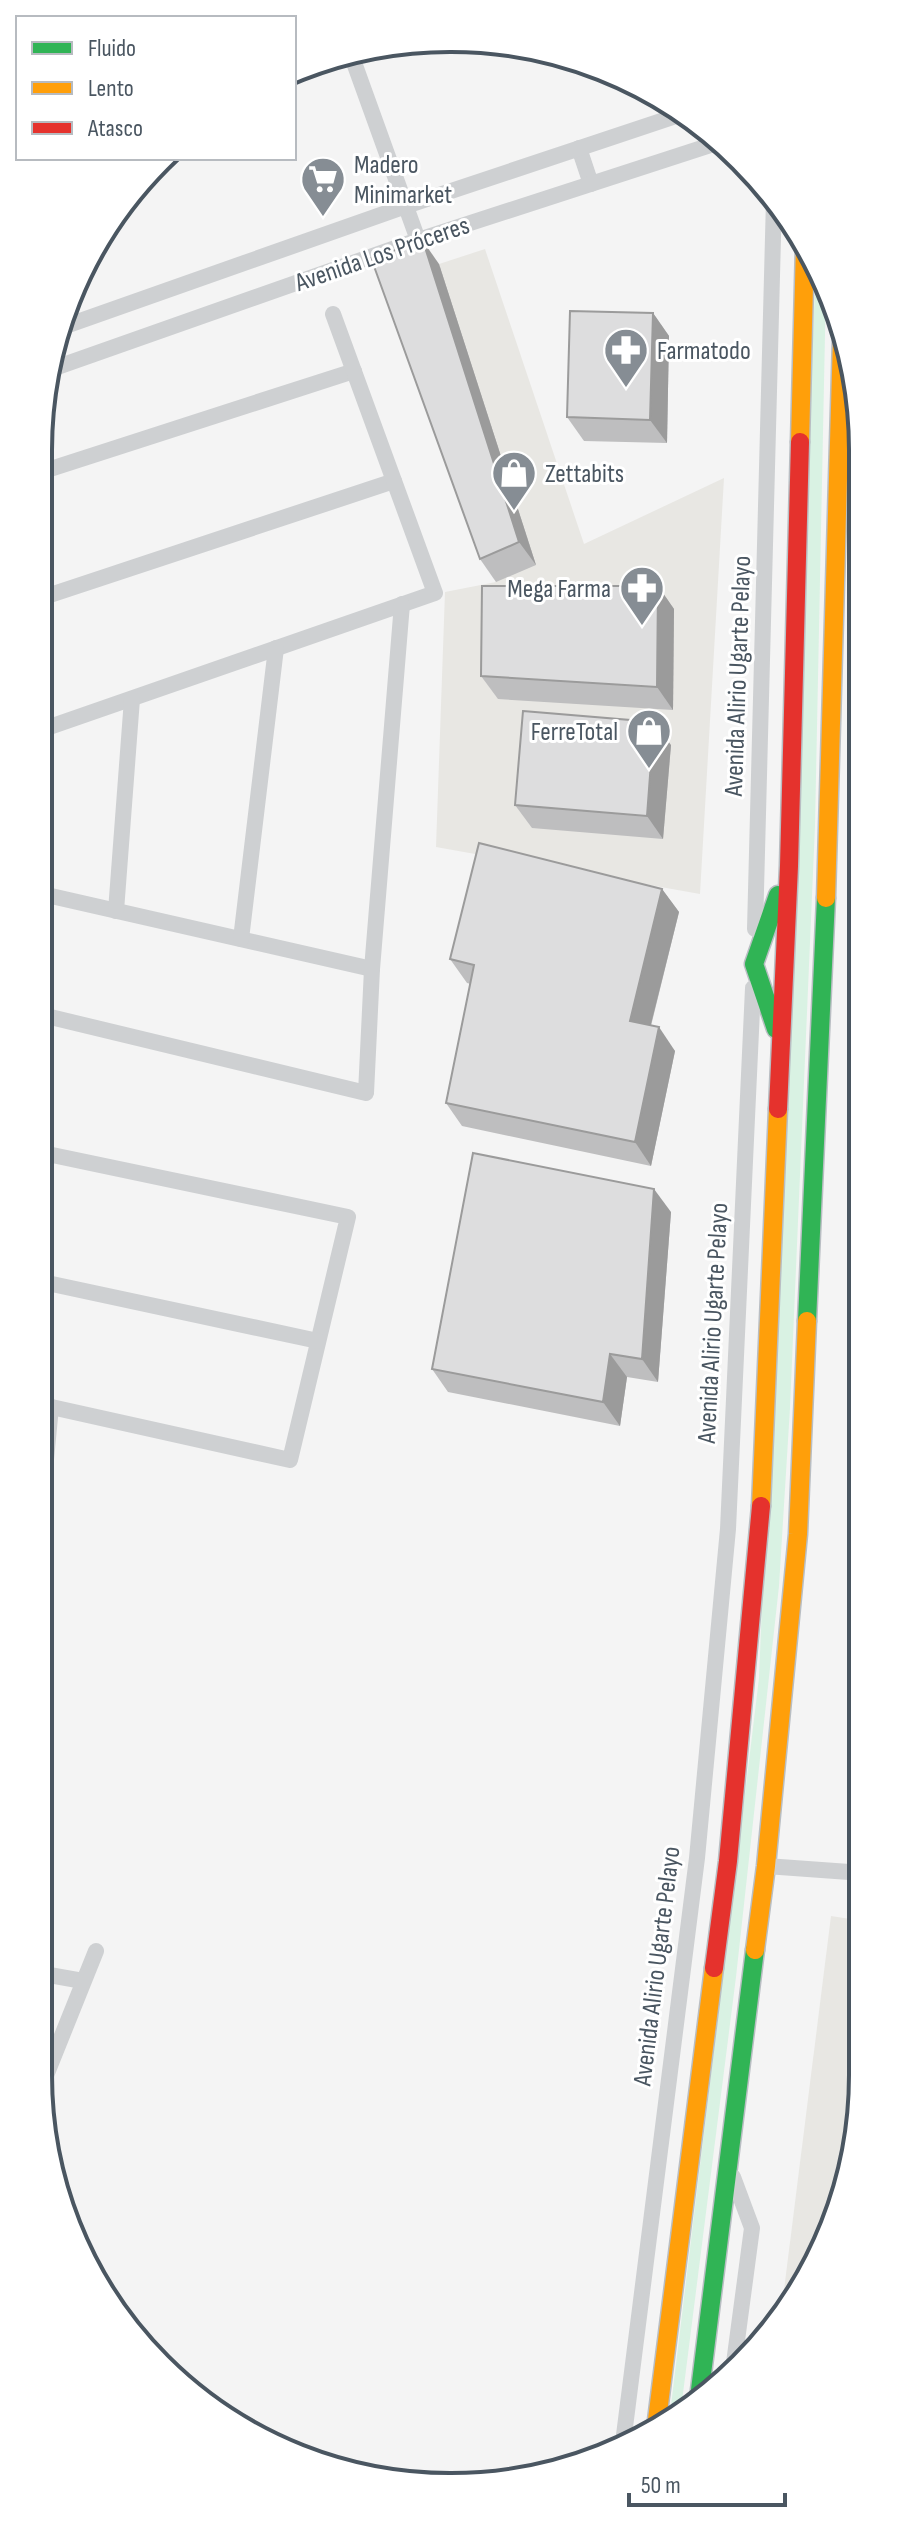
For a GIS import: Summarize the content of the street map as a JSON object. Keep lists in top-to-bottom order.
{
  "streets": {
    "street": ["Avenida Los Próceres", "Avenida Alirio Ugarte Pelayo"]
  },
  "places": {
    "supermarket": ["Madero Minimarket"],
    "pharmacy": ["Farmatodo", "Mega Farma"],
    "shop": ["Zettabits", "FerreTotal"]
  },
  "legend": ["Fluido", "Lento", "Atasco"],
  "scale_bar": "50 m"
}
